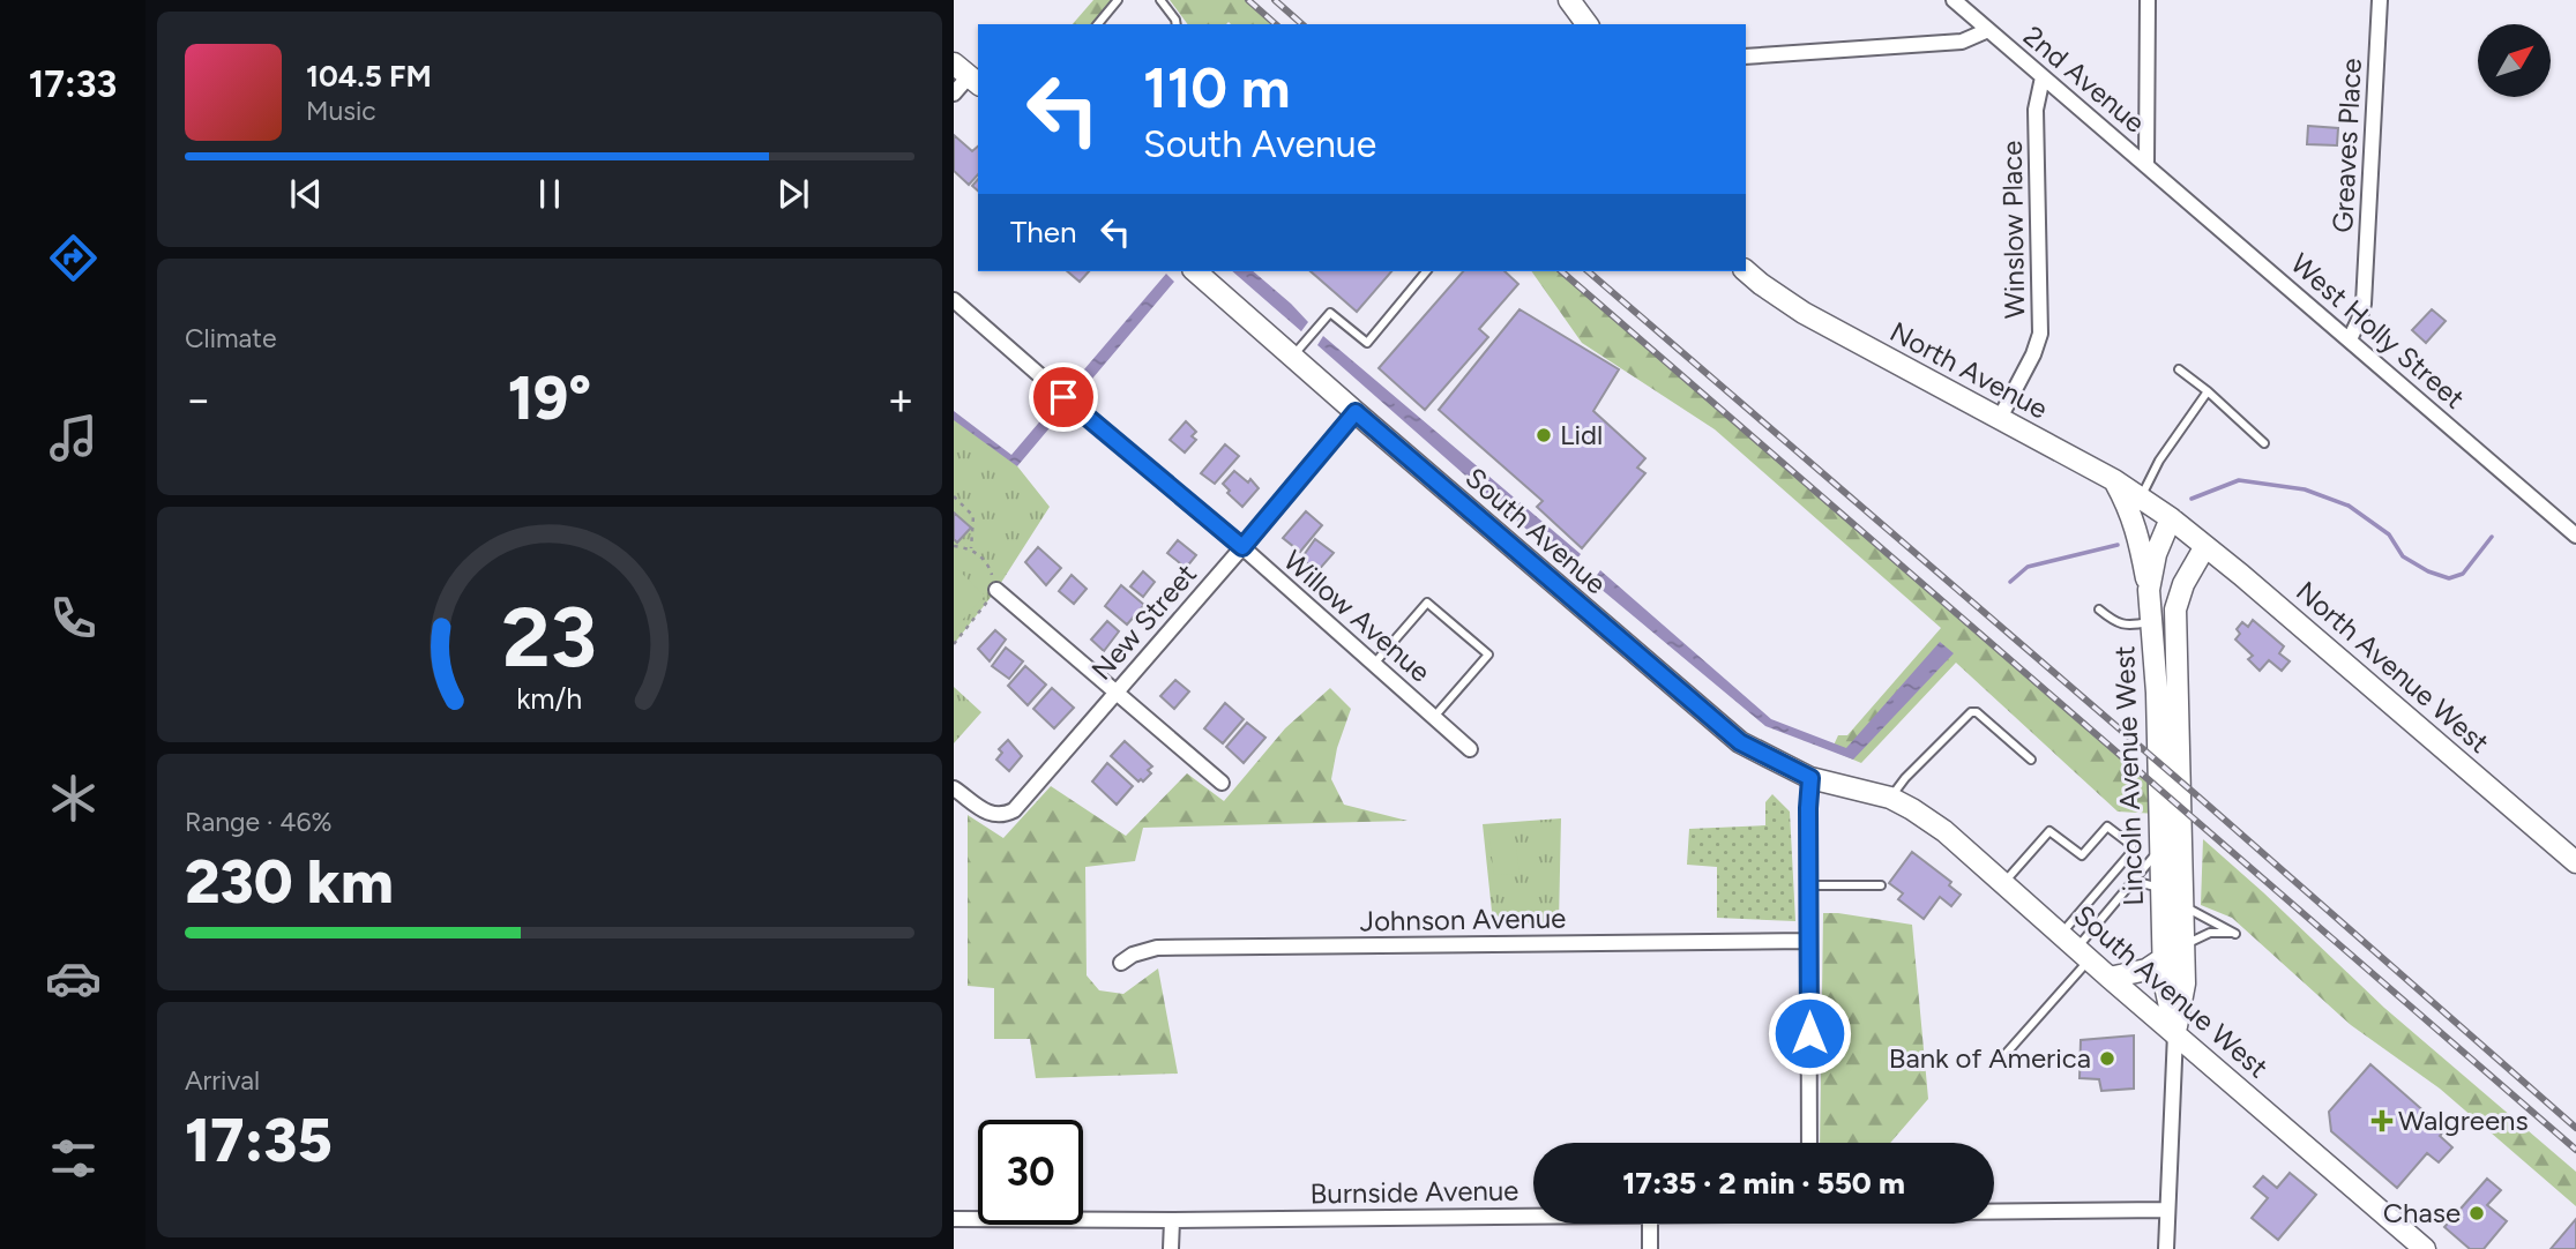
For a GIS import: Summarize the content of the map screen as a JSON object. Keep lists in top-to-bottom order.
{
  "streets": {
    "main road": [
      "North Avenue",
      "South Avenue",
      "North Avenue West",
      "Lincoln Avenue West",
      "South Avenue West"
    ],
    "street": [
      "2nd Avenue",
      "Greaves Place",
      "Winslow Place",
      "West Holly Street",
      "Willow Avenue",
      "New Street",
      "Johnson Avenue",
      "Burnside Avenue"
    ]
  },
  "crossings": [
    ["2nd Avenue", "Winslow Place"],
    ["2nd Avenue", "West Holly Street"],
    ["Greaves Place", "West Holly Street"],
    ["Winslow Place", "North Avenue"],
    ["North Avenue", "North Avenue West"],
    ["North Avenue", "Lincoln Avenue West"],
    ["South Avenue", "New Street"],
    ["South Avenue", "South Avenue West"],
    ["Willow Avenue", "New Street"],
    ["North Avenue West", "Lincoln Avenue West"],
    ["Lincoln Avenue West", "South Avenue West"],
    ["Lincoln Avenue West", "Burnside Avenue"]
  ],
  "places": {
    "other": ["Lidl", "Bank of America", "Chase"],
    "health": ["Walgreens"]
  },
  "north": "top right",
  "page": {
    "tabs": "17:33",
    "turn": ["110 m", "South Avenue"],
    "song": ["104.5 FM", "Music"],
    "then": "Then",
    "tile": [
      "Climate",
      ["Range · 46%", "230 km"],
      ["Arrival", "17:35"]
    ],
    "heat": ["−", "19°", "+"],
    "limit": "30",
    "trip": "17:35 · 2 min · 550 m",
    "gauge": ["23", "km/h"]
  }
}
